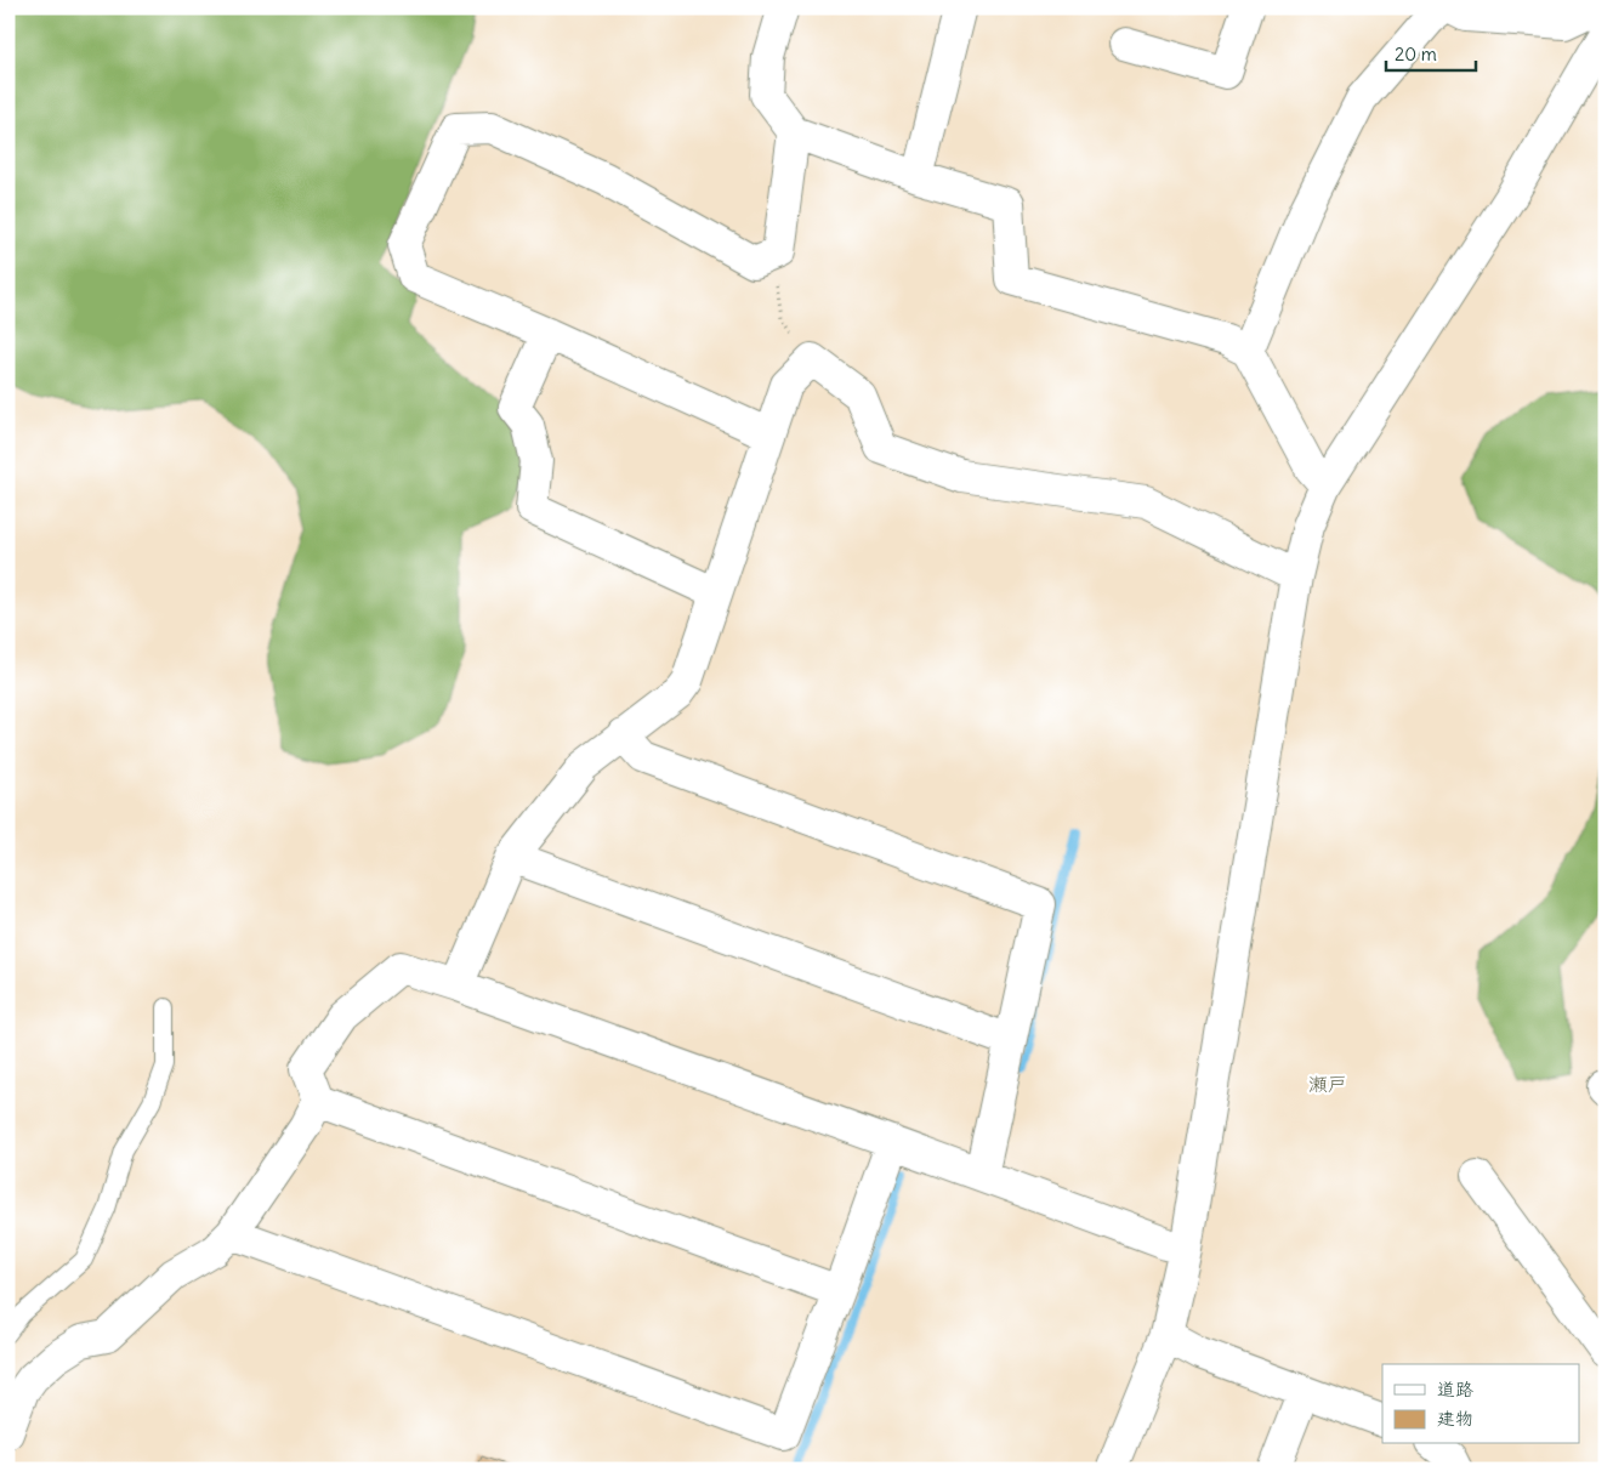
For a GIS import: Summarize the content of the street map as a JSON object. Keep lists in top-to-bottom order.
{
  "districts": ["瀬戸"],
  "legend": ["道路", "建物"],
  "scale_bar": "20 m"
}
